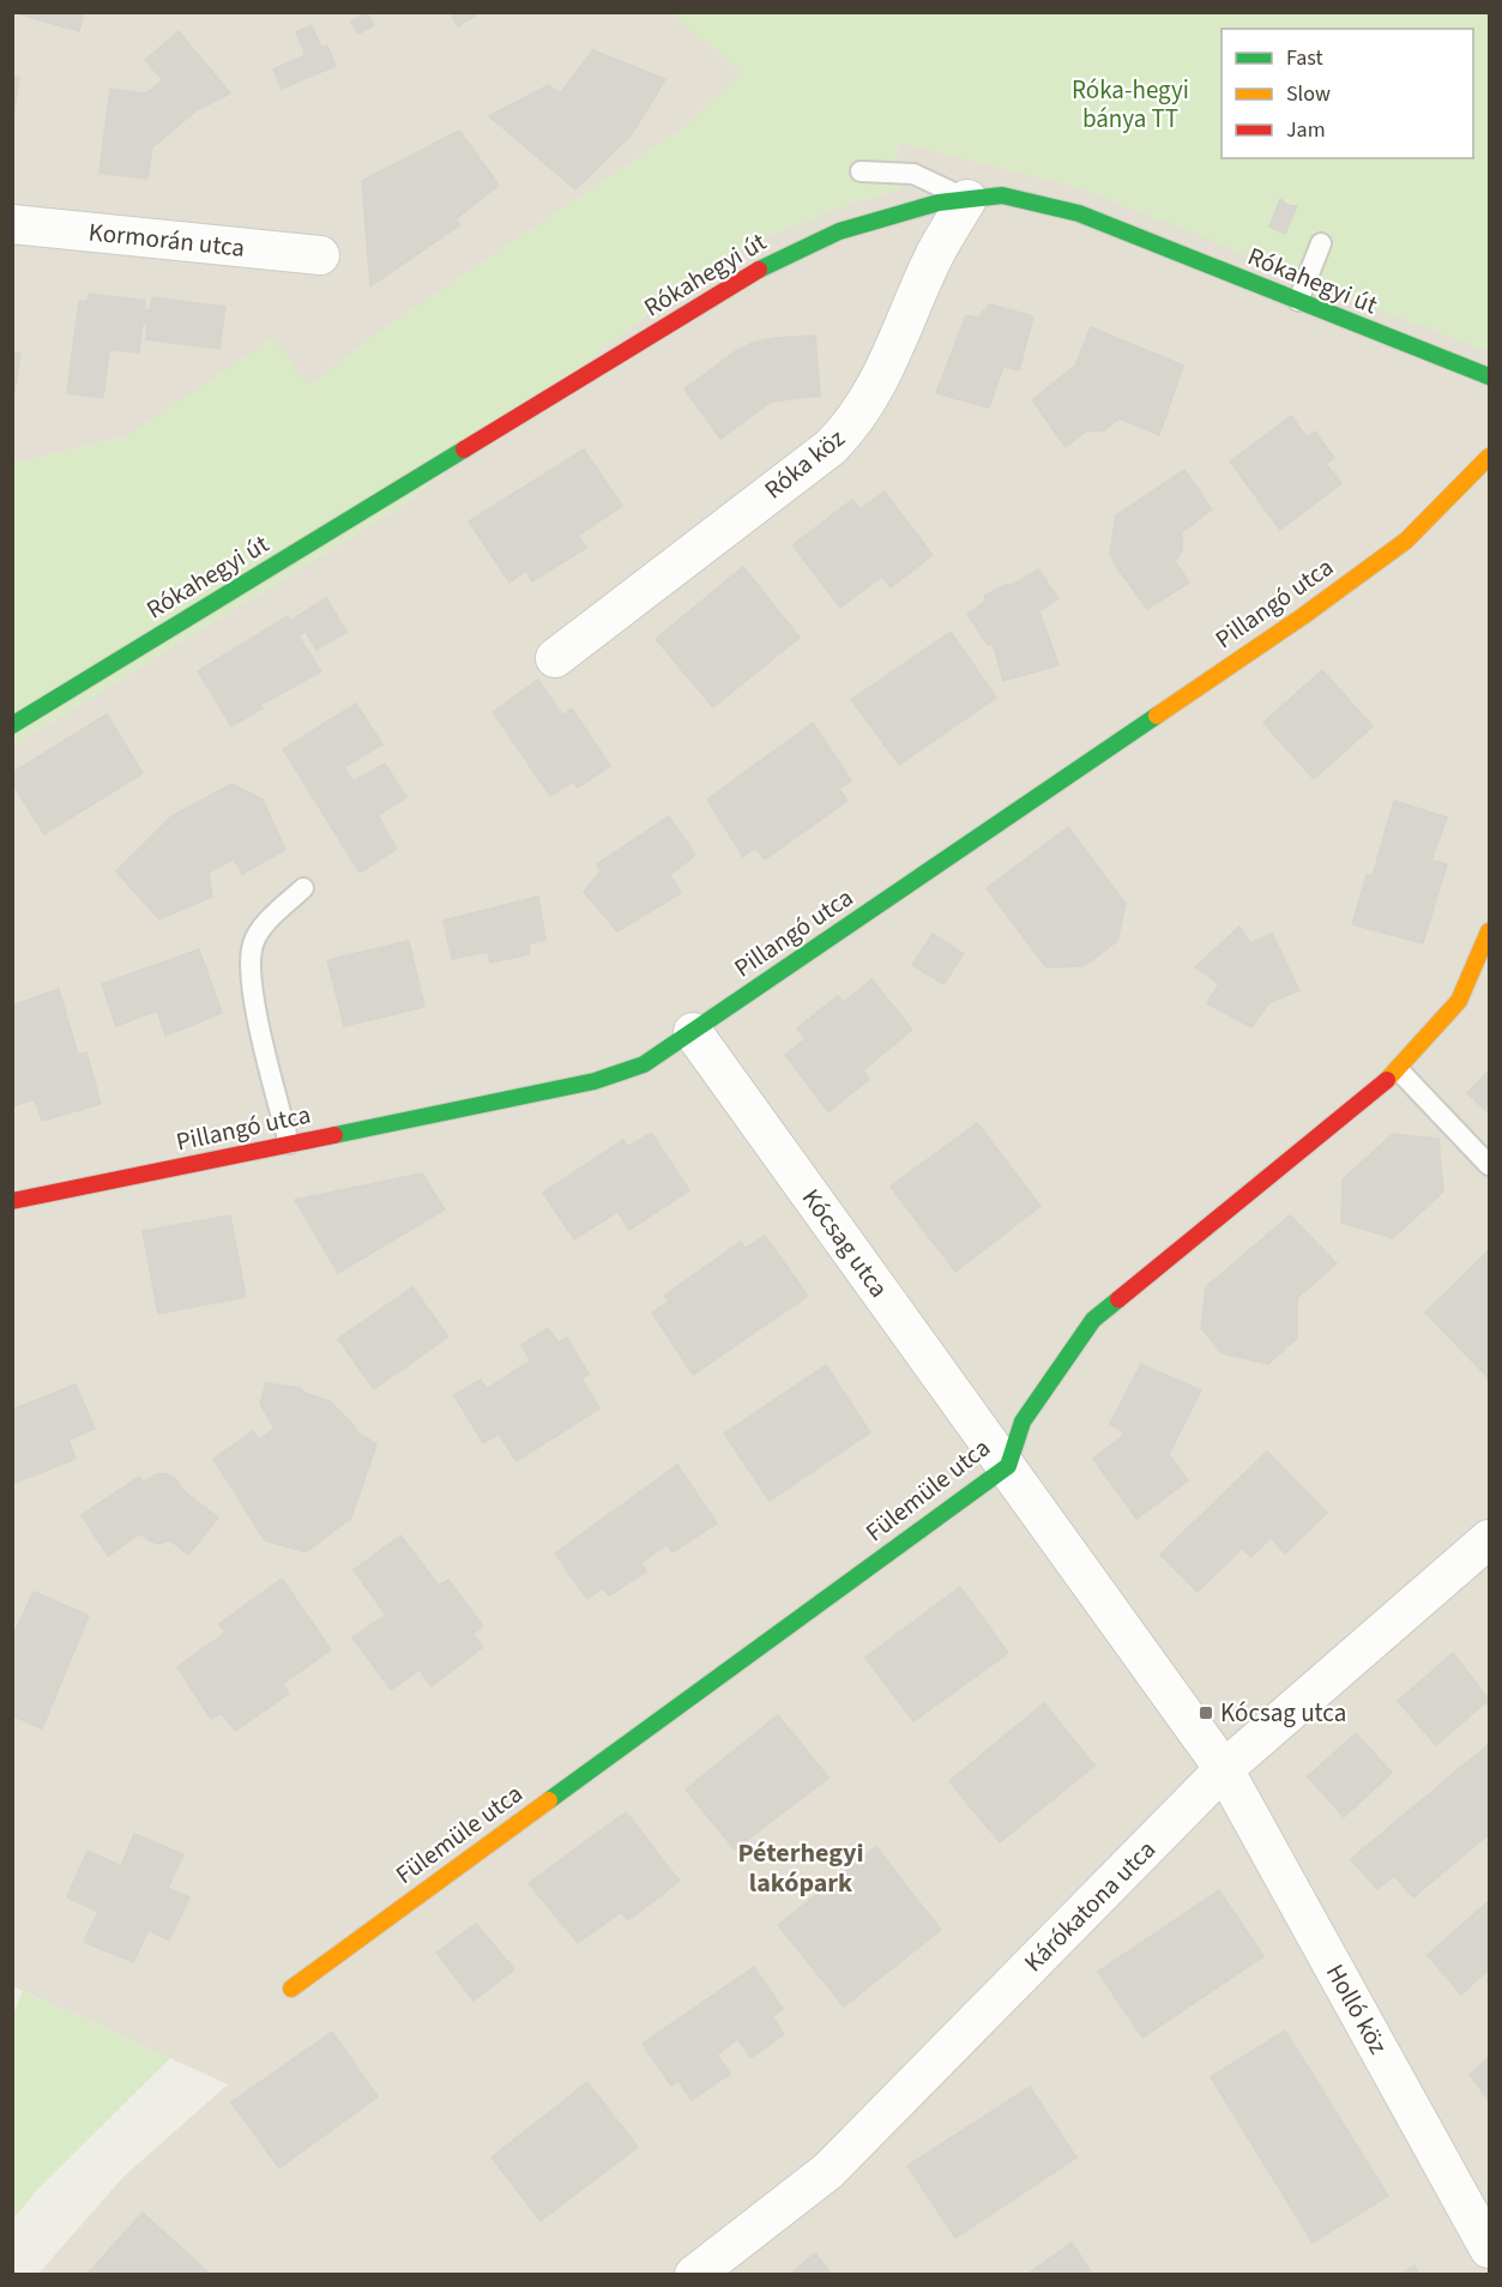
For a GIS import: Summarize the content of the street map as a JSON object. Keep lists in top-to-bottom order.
{
  "streets": {
    "street": [
      "Kormorán utca",
      "Rókahegyi út",
      "Róka köz",
      "Pillangó utca",
      "Kócsag utca",
      "Fülemüle utca",
      "Kárókatona utca",
      "Holló köz"
    ]
  },
  "crossings": [
    ["Rókahegyi út", "Róka köz"],
    ["Pillangó utca", "Kócsag utca"],
    ["Kócsag utca", "Fülemüle utca"],
    ["Kócsag utca", "Kárókatona utca"],
    ["Kócsag utca", "Holló köz"],
    ["Kárókatona utca", "Holló köz"]
  ],
  "districts": ["Péterhegyi lakópark"],
  "parks": ["Róka-hegyi bánya TT"],
  "places": {
    "transit": ["Kócsag utca"]
  },
  "legend": ["Fast", "Slow", "Jam"]
}
